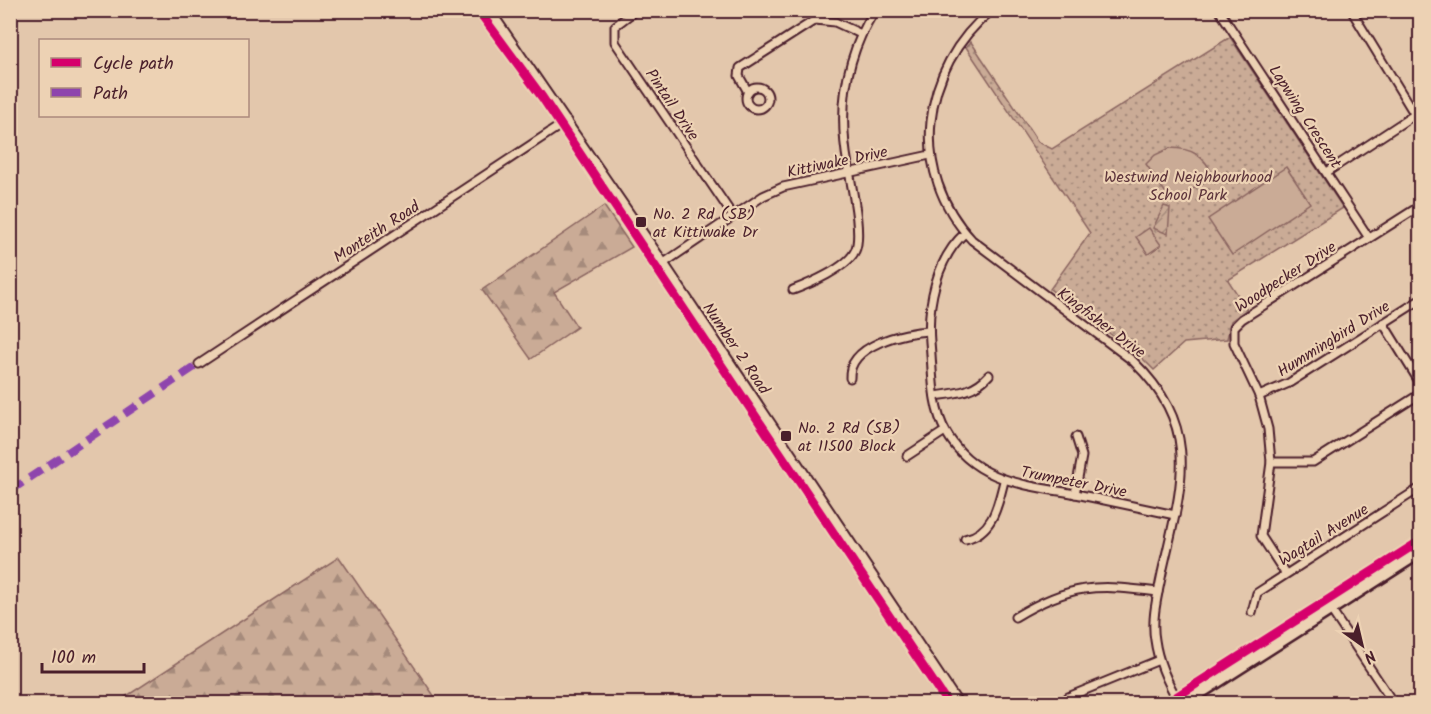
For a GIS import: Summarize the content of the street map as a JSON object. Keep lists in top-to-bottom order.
{
  "streets": {
    "street": [
      "Pintail Drive",
      "Lapwing Crescent",
      "Kittiwake Drive",
      "Monteith Road",
      "Woodpecker Drive",
      "Kingfisher Drive",
      "Hummingbird Drive",
      "Number 2 Road",
      "Trumpeter Drive",
      "Wagtail Avenue"
    ]
  },
  "crossings": [
    ["Pintail Drive", "Kittiwake Drive"],
    ["Lapwing Crescent", "Woodpecker Drive"],
    ["Kittiwake Drive", "Kingfisher Drive"],
    ["Kittiwake Drive", "Number 2 Road"],
    ["Monteith Road", "Number 2 Road"],
    ["Woodpecker Drive", "Hummingbird Drive"],
    ["Woodpecker Drive", "Wagtail Avenue"],
    ["Kingfisher Drive", "Trumpeter Drive"]
  ],
  "parks": ["Westwind Neighbourhood School Park"],
  "places": {
    "transit": ["No. 2 Rd (SB) at Kittiwake Dr", "No. 2 Rd (SB) at 11500 Block"]
  },
  "legend": ["Cycle path", "Path"],
  "scale_bar": "100 m",
  "north": "bottom right"
}
